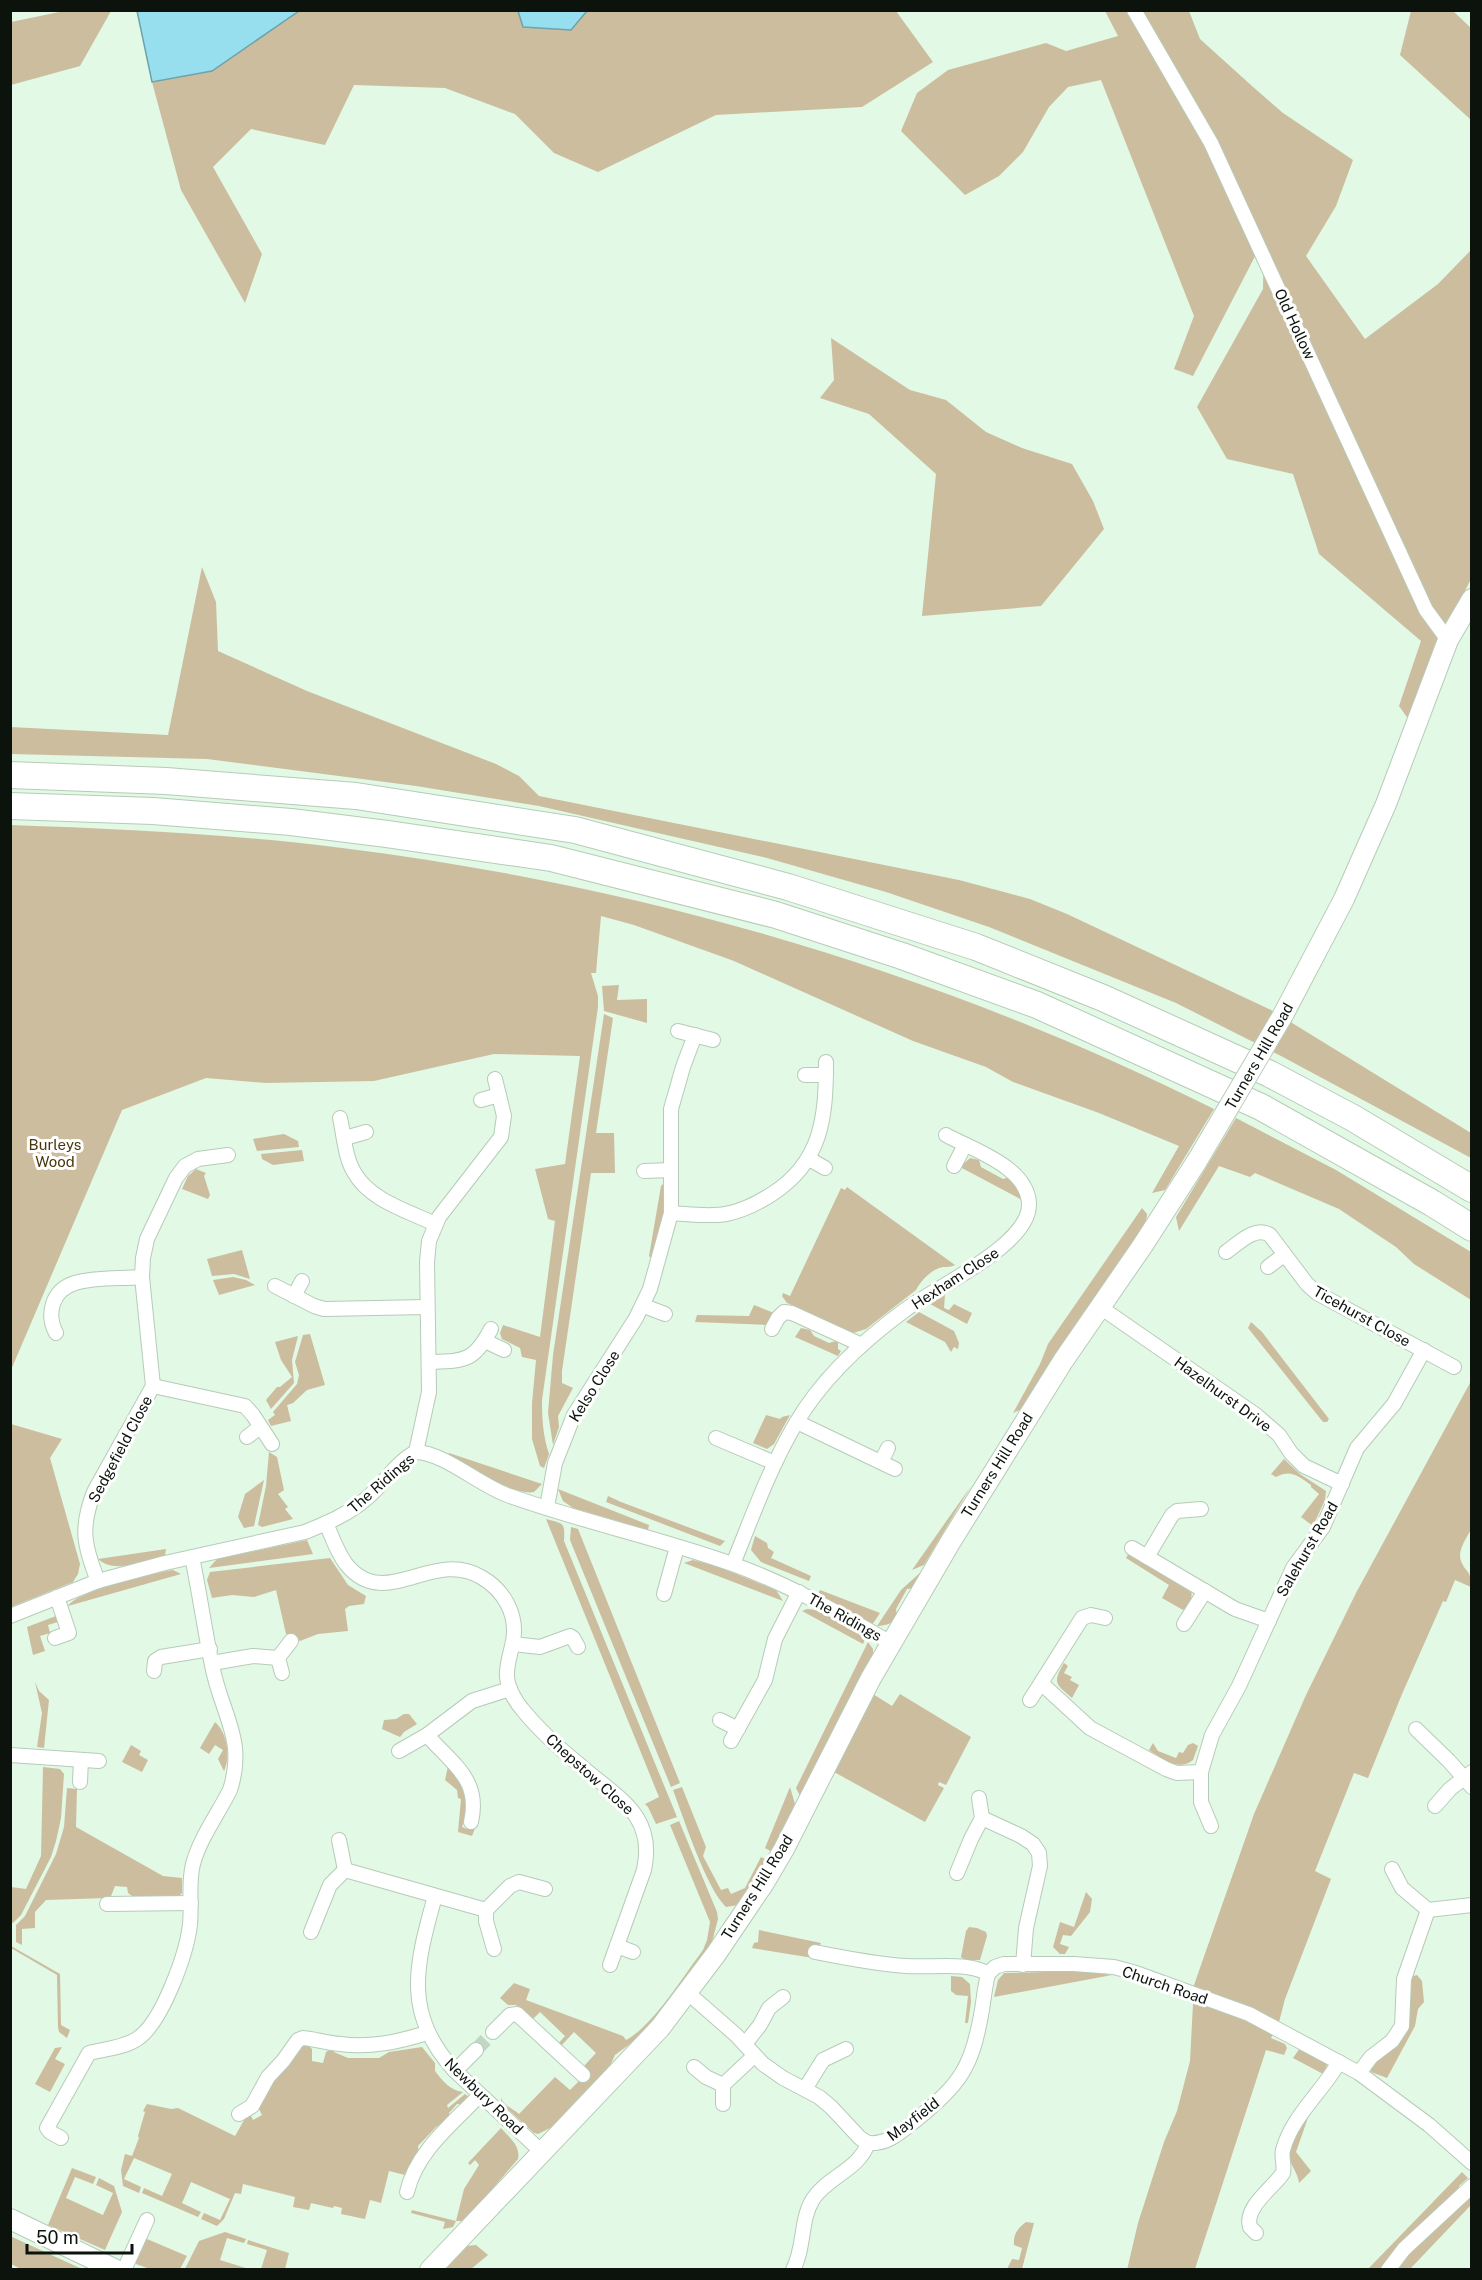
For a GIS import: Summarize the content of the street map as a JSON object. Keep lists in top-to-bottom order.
{
  "streets": {
    "street": [
      "Old Hollow",
      "Turners Hill Road",
      "Hexham Close",
      "Ticehurst Close",
      "Kelso Close",
      "Hazelhurst Drive",
      "Sedgefield Close",
      "The Ridings",
      "Salehurst Road",
      "Chepstow Close",
      "Church Road",
      "Newbury Road",
      "Mayfield"
    ]
  },
  "crossings": [
    ["Old Hollow", "Turners Hill Road"],
    ["Turners Hill Road", "Hazelhurst Drive"],
    ["Turners Hill Road", "The Ridings"],
    ["Turners Hill Road", "Newbury Road"],
    ["Hexham Close", "The Ridings"],
    ["Ticehurst Close", "Salehurst Road"],
    ["Kelso Close", "The Ridings"],
    ["Hazelhurst Drive", "Salehurst Road"],
    ["Sedgefield Close", "The Ridings"],
    ["Church Road", "Mayfield"]
  ],
  "parks": ["Burleys Wood"],
  "scale_bar": "50 m"
}
